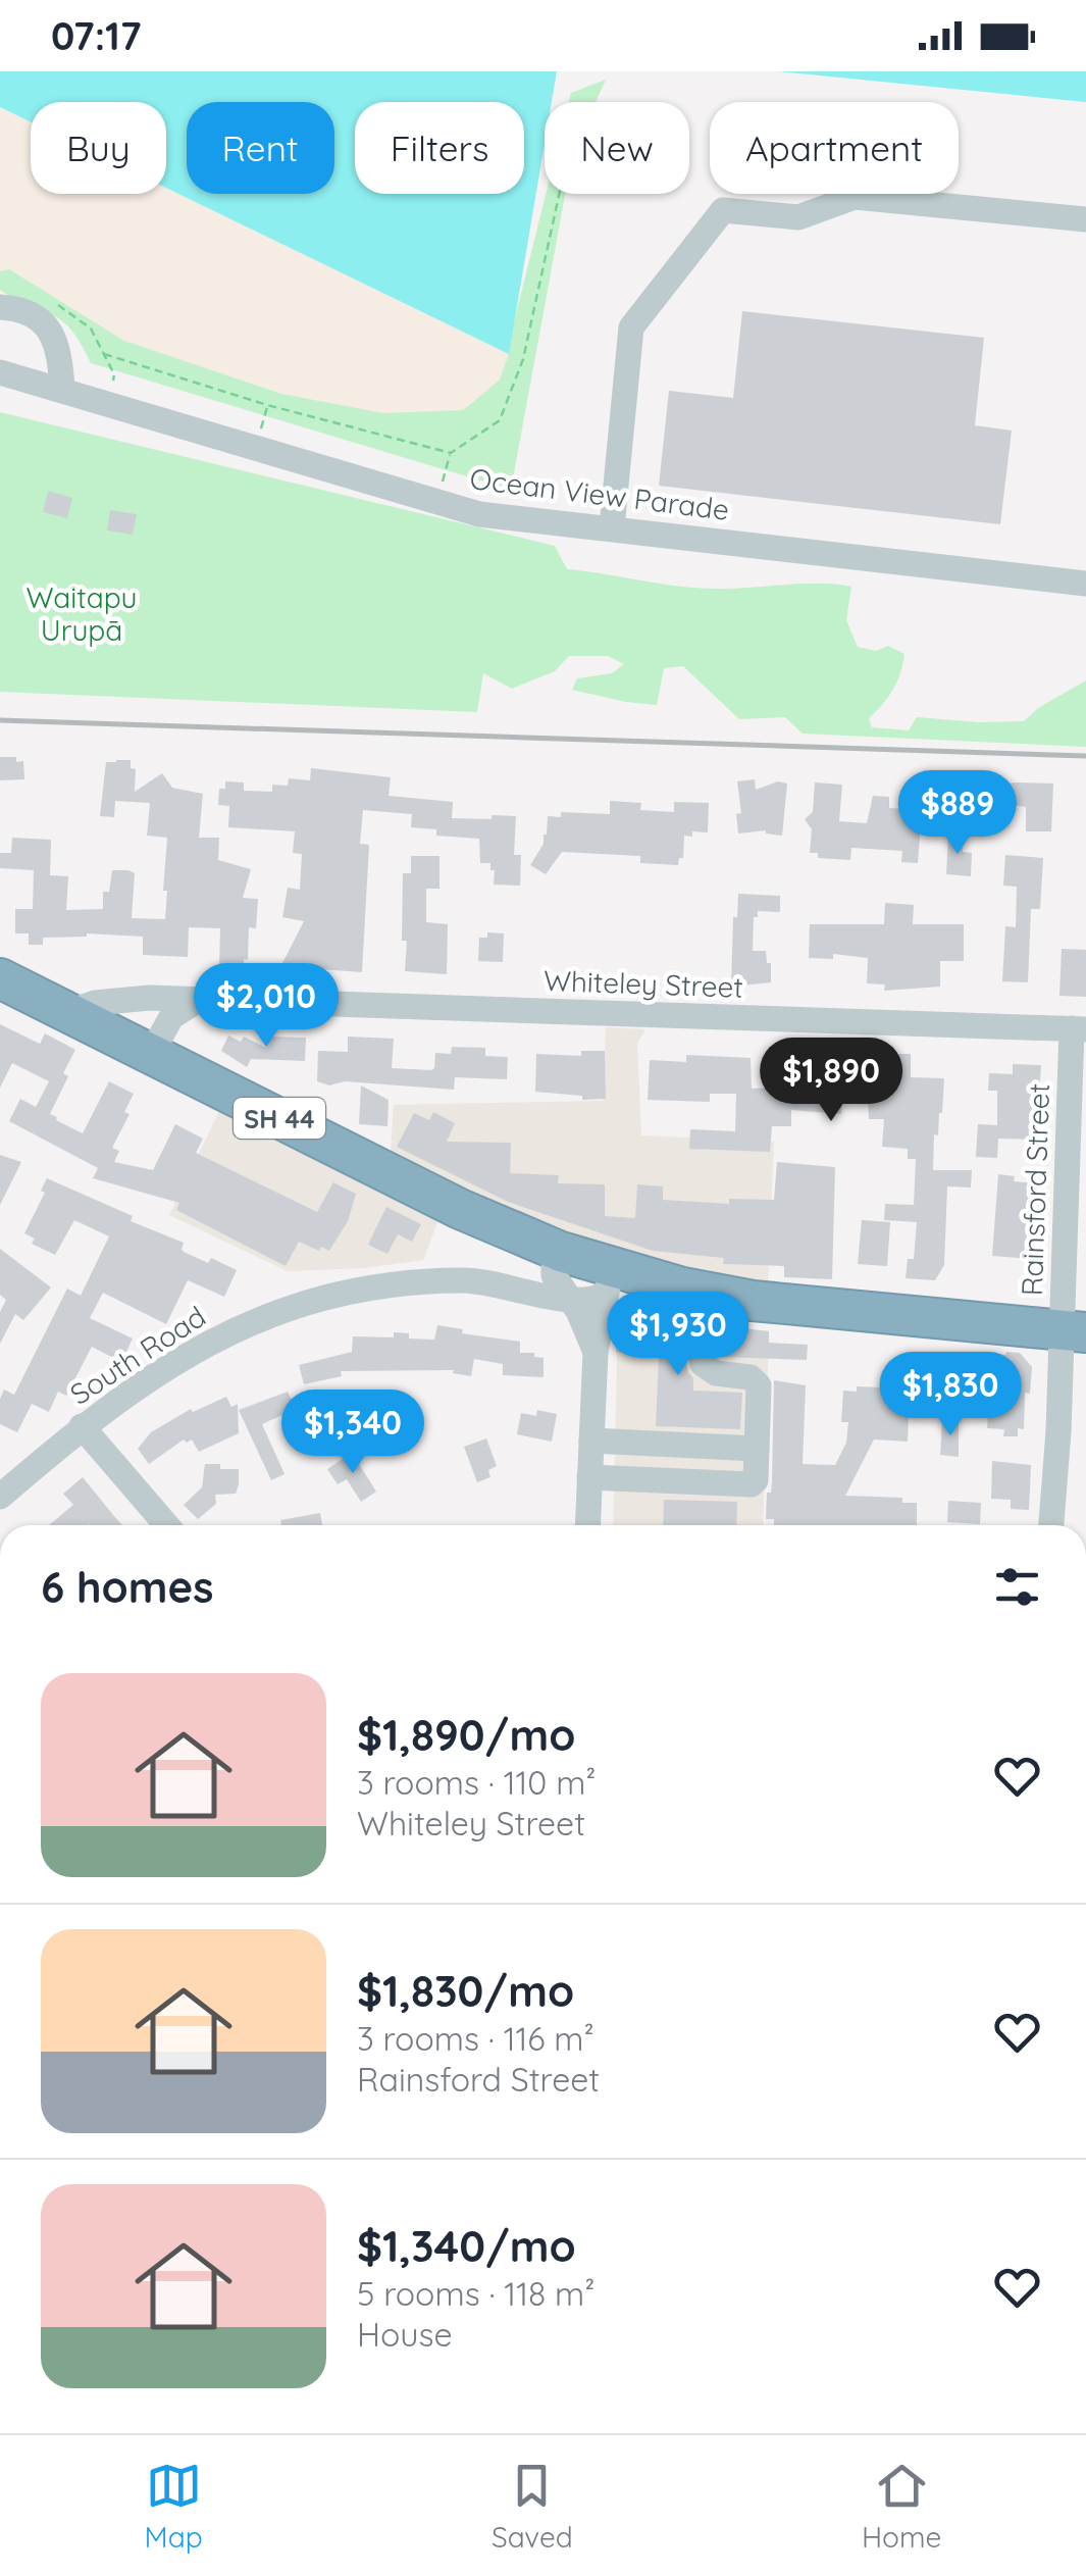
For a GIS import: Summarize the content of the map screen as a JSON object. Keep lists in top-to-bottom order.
{
  "streets": {
    "highway": ["SH 44"],
    "street": [
      "Ocean View Parade",
      "Whiteley Street",
      "Rainsford Street",
      "South Road"
    ]
  },
  "crossings": [
    ["Whiteley Street", "SH 44"],
    ["Whiteley Street", "Rainsford Street"],
    ["SH 44", "Rainsford Street"],
    ["SH 44", "South Road"]
  ],
  "parks": ["Waitapu Urupā"],
  "page": {
    "status": "07:17",
    "chip": [
      "Buy",
      "Rent",
      "Filters",
      "New",
      "Apartment"
    ],
    "price": [
      "$889",
      "$2,010",
      "$1,890",
      "$1,930",
      "$1,830",
      "$1,340"
    ],
    "heading": "6 homes",
    "list": [
      {
        "name": "$1,890/mo",
        "note": "3 rooms · 110 m² · Whiteley Street"
      },
      {
        "name": "$1,830/mo",
        "note": "3 rooms · 116 m² · Rainsford Street"
      },
      {
        "name": "$1,340/mo",
        "note": "5 rooms · 118 m² · House"
      }
    ],
    "tabs": ["Map", "Saved", "Home"]
  }
}
